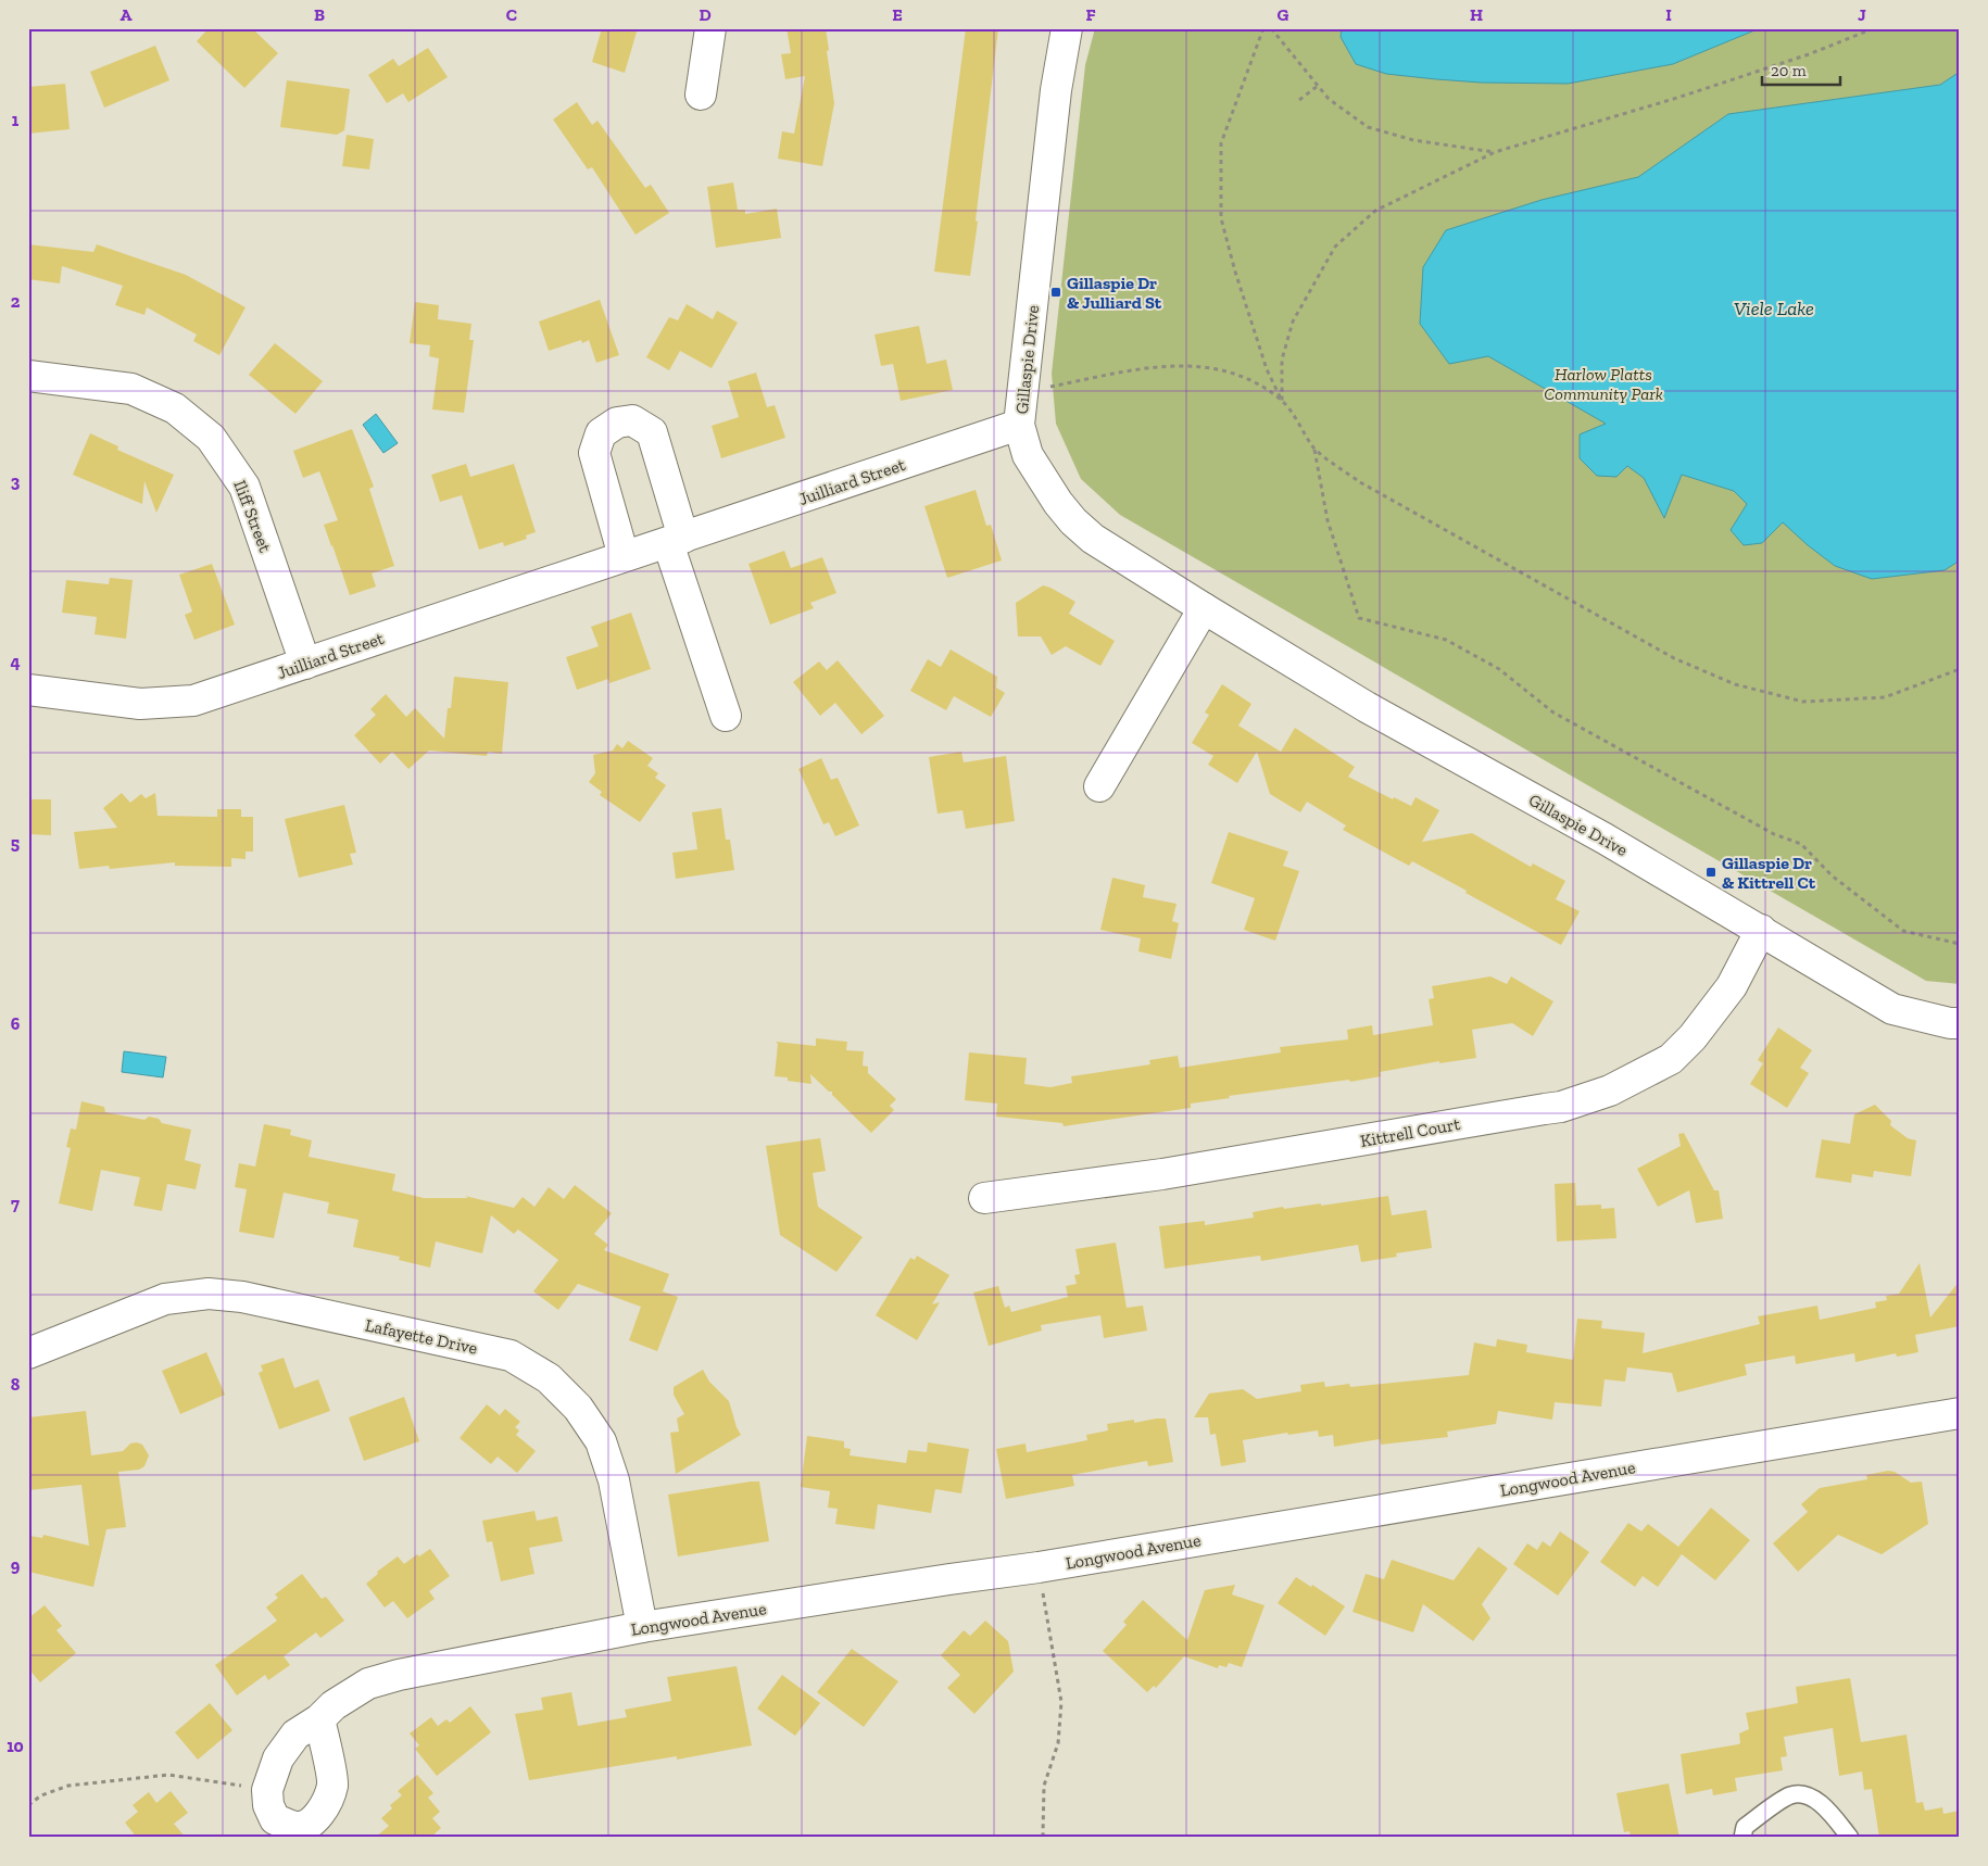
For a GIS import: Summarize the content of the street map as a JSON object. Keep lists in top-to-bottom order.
{
  "streets": {
    "street": [
      "Gillaspie Drive",
      "Juilliard Street",
      "Iliff Street",
      "Kittrell Court",
      "Lafayette Drive",
      "Longwood Avenue"
    ]
  },
  "crossings": [
    ["Gillaspie Drive", "Juilliard Street"],
    ["Gillaspie Drive", "Kittrell Court"],
    ["Juilliard Street", "Iliff Street"],
    ["Lafayette Drive", "Longwood Avenue"]
  ],
  "water": ["Viele Lake"],
  "parks": ["Harlow Platts Community Park"],
  "places": {
    "transit": ["Gillaspie Dr & Julliard St", "Gillaspie Dr & Kittrell Ct"]
  },
  "scale_bar": "20 m",
  "grid": {
    "columns": [
      "A",
      "B",
      "C",
      "D",
      "E",
      "F",
      "G",
      "H",
      "I",
      "J"
    ],
    "rows": [
      "1",
      "2",
      "3",
      "4",
      "5",
      "6",
      "7",
      "8",
      "9",
      "10"
    ]
  }
}
